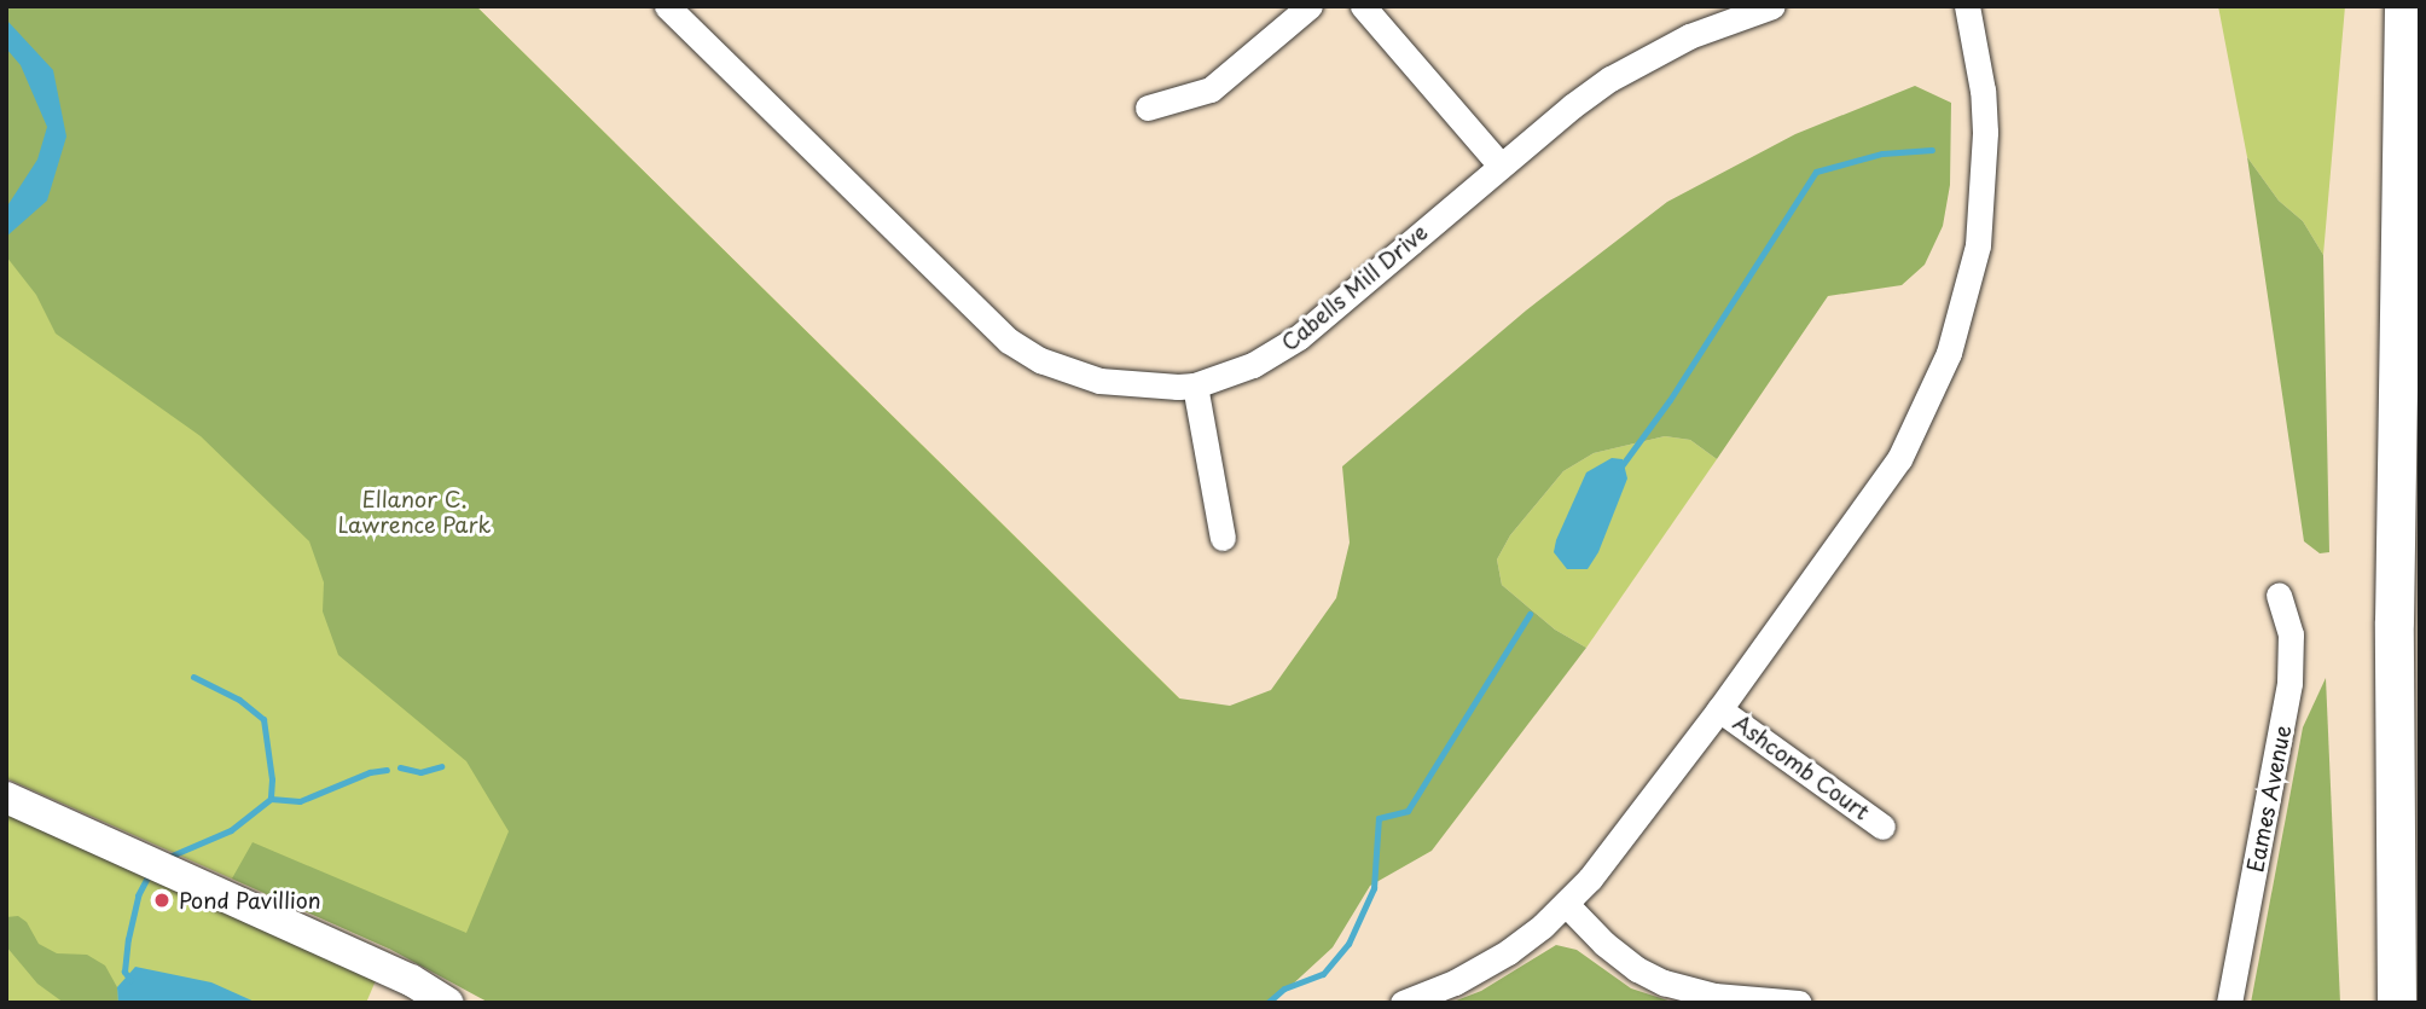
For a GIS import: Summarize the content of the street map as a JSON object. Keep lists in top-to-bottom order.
{
  "streets": {
    "street": ["Cabells Mill Drive", "Ashcomb Court", "Eames Avenue"]
  },
  "parks": ["Ellanor C. Lawrence Park"],
  "places": ["Pond Pavillion"]
}
